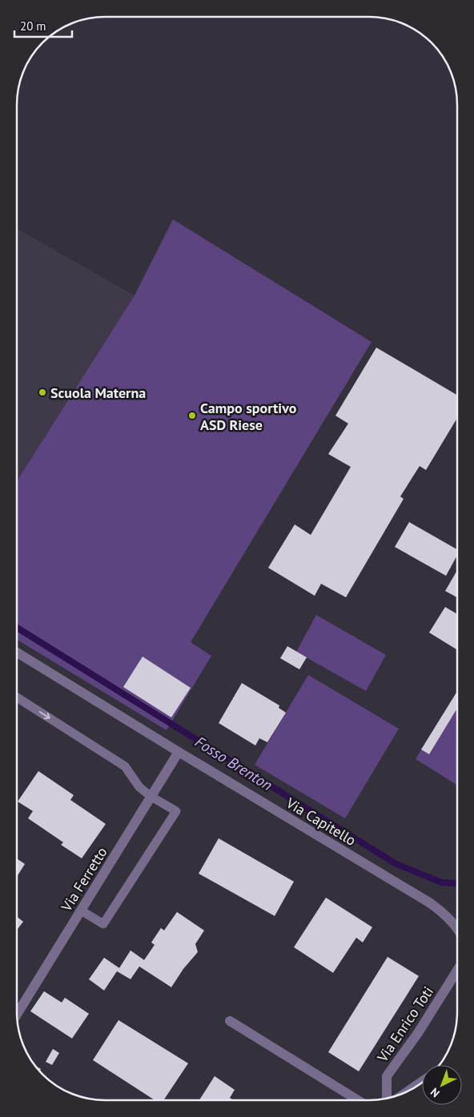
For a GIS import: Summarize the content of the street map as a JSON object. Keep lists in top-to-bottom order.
{
  "streets": {
    "street": ["Via Capitello", "Via Ferretto", "Via Enrico Toti"]
  },
  "crossings": [
    ["Via Capitello", "Via Ferretto"]
  ],
  "water": ["Fosso Brenton"],
  "places": ["Scuola Materna", "Campo sportivo ASD Riese"],
  "scale_bar": "20 m",
  "north": "bottom left"
}
